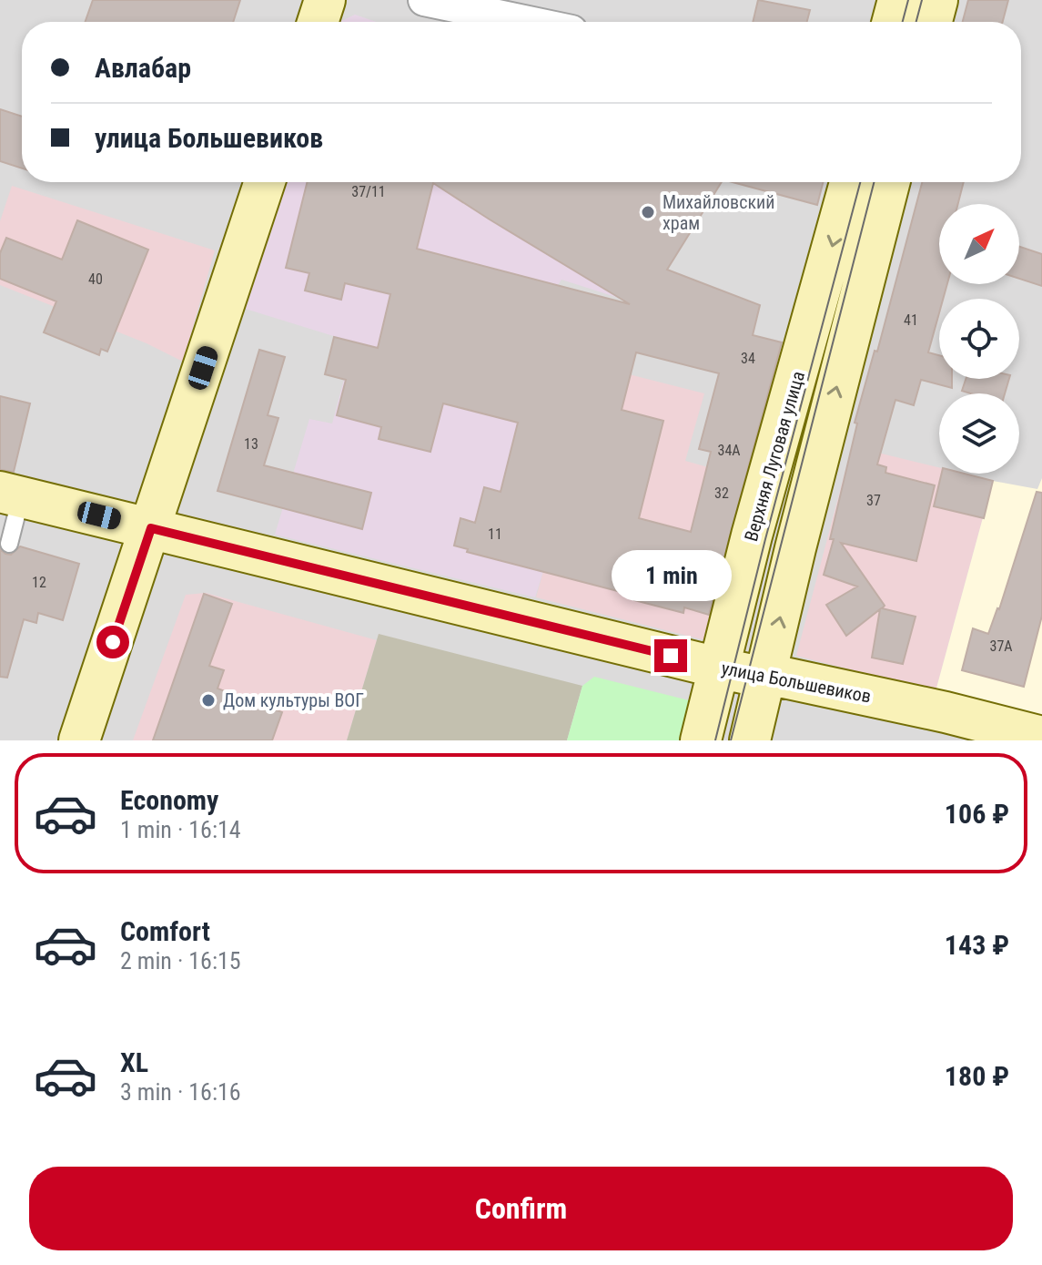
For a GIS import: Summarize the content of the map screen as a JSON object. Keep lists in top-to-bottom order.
{
  "streets": {
    "main road": ["Верхняя Луговая улица", "улица Большевиков"]
  },
  "crossings": [
    ["Верхняя Луговая улица", "улица Большевиков"]
  ],
  "places": ["Михайловский храм", "Дом культуры ВОГ"],
  "house_numbers": [
    "37/11",
    "40",
    "41",
    "34",
    "13",
    "34А",
    "32",
    "37",
    "11",
    "12",
    "37А"
  ],
  "north": "top right",
  "page": {
    "banner": ["Авлабар", "улица Большевиков"],
    "bubble": "1 min",
    "list": [
      {
        "name": "Economy",
        "note": "1 min · 16:14",
        "value": "106 ₽"
      },
      {
        "name": "Comfort",
        "note": "2 min · 16:15",
        "value": "143 ₽"
      },
      {
        "name": "XL",
        "note": "3 min · 16:16",
        "value": "180 ₽"
      }
    ],
    "buttons": "Confirm"
  }
}
